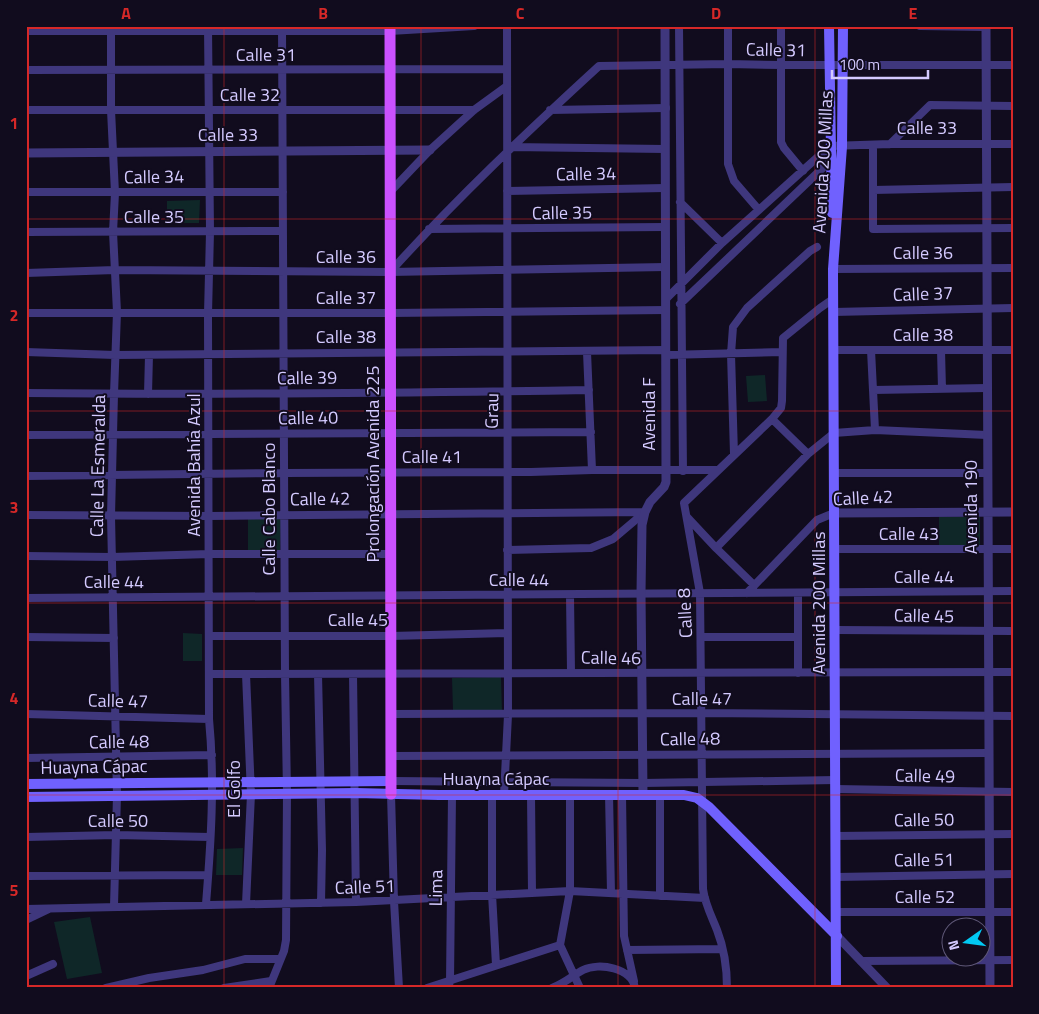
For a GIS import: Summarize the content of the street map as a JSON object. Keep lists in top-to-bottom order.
{
  "streets": {
    "main road": ["Avenida 200 Millas", "Prolongación Avenida 225", "Huayna Cápac"],
    "street": [
      "Calle 31",
      "Calle 32",
      "Calle 33",
      "Calle 34",
      "Calle 35",
      "Calle 36",
      "Calle 37",
      "Calle 38",
      "Calle 39",
      "Grau",
      "Avenida F",
      "Calle 40",
      "Calle 41",
      "Avenida Bahía Azul",
      "Calle La Esmeralda",
      "Calle 42",
      "Avenida 190",
      "Calle Cabo Blanco",
      "Calle 43",
      "Calle 44",
      "Calle 8",
      "Calle 45",
      "Calle 46",
      "Calle 47",
      "Calle 48",
      "Calle 49",
      "El Golfo",
      "Calle 50",
      "Calle 51",
      "Lima",
      "Calle 52"
    ]
  },
  "crossings": [
    ["Calle 31", "Avenida 200 Millas"],
    ["Calle 31", "Grau"],
    ["Calle 31", "Avenida F"],
    ["Calle 31", "Prolongación Avenida 225"],
    ["Calle 31", "Avenida Bahía Azul"],
    ["Calle 31", "Calle La Esmeralda"],
    ["Calle 31", "Avenida 190"],
    ["Calle 31", "Calle Cabo Blanco"],
    ["Calle 32", "Prolongación Avenida 225"],
    ["Calle 32", "Avenida Bahía Azul"],
    ["Calle 32", "Calle La Esmeralda"],
    ["Calle 32", "Calle Cabo Blanco"],
    ["Calle 33", "Avenida 200 Millas"],
    ["Calle 33", "Prolongación Avenida 225"],
    ["Calle 33", "Avenida Bahía Azul"],
    ["Calle 33", "Calle La Esmeralda"],
    ["Calle 33", "Avenida 190"],
    ["Calle 33", "Calle Cabo Blanco"],
    ["Avenida 200 Millas", "Calle 36"],
    ["Avenida 200 Millas", "Calle 37"],
    ["Avenida 200 Millas", "Calle 38"],
    ["Avenida 200 Millas", "Calle 42"],
    ["Avenida 200 Millas", "Calle 43"],
    ["Avenida 200 Millas", "Calle 44"],
    ["Avenida 200 Millas", "Calle 8"],
    ["Avenida 200 Millas", "Calle 45"],
    ["Avenida 200 Millas", "Calle 46"],
    ["Avenida 200 Millas", "Calle 47"],
    ["Avenida 200 Millas", "Calle 48"],
    ["Avenida 200 Millas", "Huayna Cápac"],
    ["Avenida 200 Millas", "Calle 49"],
    ["Avenida 200 Millas", "Calle 50"],
    ["Avenida 200 Millas", "Calle 51"],
    ["Avenida 200 Millas", "Calle 52"],
    ["Calle 34", "Grau"],
    ["Calle 34", "Avenida F"],
    ["Calle 34", "Avenida Bahía Azul"],
    ["Calle 34", "Calle La Esmeralda"],
    ["Calle 34", "Calle Cabo Blanco"],
    ["Calle 35", "Grau"],
    ["Calle 35", "Avenida F"],
    ["Calle 35", "Avenida Bahía Azul"],
    ["Calle 35", "Calle La Esmeralda"],
    ["Calle 35", "Calle Cabo Blanco"],
    ["Calle 36", "Grau"],
    ["Calle 36", "Avenida F"],
    ["Calle 36", "Prolongación Avenida 225"],
    ["Calle 36", "Avenida Bahía Azul"],
    ["Calle 36", "Calle La Esmeralda"],
    ["Calle 36", "Avenida 190"],
    ["Calle 36", "Calle Cabo Blanco"],
    ["Calle 37", "Grau"],
    ["Calle 37", "Avenida F"],
    ["Calle 37", "Prolongación Avenida 225"],
    ["Calle 37", "Avenida Bahía Azul"],
    ["Calle 37", "Calle La Esmeralda"],
    ["Calle 37", "Avenida 190"],
    ["Calle 37", "Calle Cabo Blanco"],
    ["Calle 38", "Grau"],
    ["Calle 38", "Avenida F"],
    ["Calle 38", "Prolongación Avenida 225"],
    ["Calle 38", "Avenida Bahía Azul"],
    ["Calle 38", "Calle La Esmeralda"],
    ["Calle 38", "Avenida 190"],
    ["Calle 38", "Calle Cabo Blanco"],
    ["Calle 38", "Calle 8"],
    ["Calle 39", "Grau"],
    ["Calle 39", "Prolongación Avenida 225"],
    ["Calle 39", "Avenida Bahía Azul"],
    ["Calle 39", "Calle La Esmeralda"],
    ["Calle 39", "Calle Cabo Blanco"],
    ["Grau", "Calle 40"],
    ["Grau", "Calle 41"],
    ["Grau", "Calle 42"],
    ["Grau", "Calle 44"],
    ["Grau", "Calle 45"],
    ["Grau", "Calle 46"],
    ["Grau", "Calle 47"],
    ["Grau", "Calle 48"],
    ["Grau", "Huayna Cápac"],
    ["Avenida F", "Calle 41"],
    ["Avenida F", "Calle 42"],
    ["Avenida F", "Calle 44"],
    ["Avenida F", "Calle 46"],
    ["Avenida F", "Calle 47"],
    ["Avenida F", "Calle 48"],
    ["Avenida F", "Huayna Cápac"],
    ["Calle 40", "Prolongación Avenida 225"],
    ["Calle 40", "Avenida Bahía Azul"],
    ["Calle 40", "Calle La Esmeralda"],
    ["Calle 40", "Calle Cabo Blanco"],
    ["Calle 41", "Prolongación Avenida 225"],
    ["Calle 41", "Avenida Bahía Azul"],
    ["Calle 41", "Calle La Esmeralda"],
    ["Calle 41", "Calle Cabo Blanco"],
    ["Calle 41", "Calle 8"],
    ["Prolongación Avenida 225", "Calle 42"],
    ["Prolongación Avenida 225", "Calle 44"],
    ["Prolongación Avenida 225", "Calle 45"],
    ["Prolongación Avenida 225", "Calle 46"],
    ["Prolongación Avenida 225", "Calle 47"],
    ["Prolongación Avenida 225", "Calle 48"],
    ["Prolongación Avenida 225", "Huayna Cápac"],
    ["Prolongación Avenida 225", "Calle 51"],
    ["Avenida Bahía Azul", "Calle 42"],
    ["Avenida Bahía Azul", "Calle 44"],
    ["Avenida Bahía Azul", "Calle 45"],
    ["Avenida Bahía Azul", "Calle 46"],
    ["Avenida Bahía Azul", "Calle 47"],
    ["Avenida Bahía Azul", "Calle 48"],
    ["Avenida Bahía Azul", "Huayna Cápac"],
    ["Avenida Bahía Azul", "Calle 50"],
    ["Avenida Bahía Azul", "Calle 51"],
    ["Calle La Esmeralda", "Calle 42"],
    ["Calle La Esmeralda", "Calle 44"],
    ["Calle La Esmeralda", "Calle 47"],
    ["Calle La Esmeralda", "Calle 48"],
    ["Calle La Esmeralda", "Huayna Cápac"],
    ["Calle La Esmeralda", "Calle 50"],
    ["Calle La Esmeralda", "Calle 51"],
    ["Calle 42", "Avenida 190"],
    ["Calle 42", "Calle Cabo Blanco"],
    ["Calle 42", "Calle 44"],
    ["Avenida 190", "Calle 43"],
    ["Avenida 190", "Calle 44"],
    ["Avenida 190", "Calle 45"],
    ["Avenida 190", "Calle 46"],
    ["Avenida 190", "Calle 47"],
    ["Avenida 190", "Calle 48"],
    ["Avenida 190", "Calle 49"],
    ["Avenida 190", "Calle 50"],
    ["Avenida 190", "Calle 51"],
    ["Avenida 190", "Calle 52"],
    ["Calle Cabo Blanco", "Calle 44"],
    ["Calle Cabo Blanco", "Calle 45"],
    ["Calle Cabo Blanco", "Calle 46"],
    ["Calle Cabo Blanco", "Huayna Cápac"],
    ["Calle Cabo Blanco", "Calle 51"],
    ["Calle 44", "Calle 8"],
    ["Calle 8", "Calle 46"],
    ["Calle 8", "Calle 47"],
    ["Calle 8", "Calle 48"],
    ["Calle 8", "Huayna Cápac"],
    ["Calle 8", "Calle 49"],
    ["Calle 8", "Calle 51"],
    ["Calle 46", "El Golfo"],
    ["Huayna Cápac", "Calle 49"],
    ["Huayna Cápac", "El Golfo"],
    ["Huayna Cápac", "Lima"],
    ["El Golfo", "Calle 51"],
    ["Calle 51", "Lima"]
  ],
  "scale_bar": "100 m",
  "north": "left",
  "grid": {
    "columns": [
      "A",
      "B",
      "C",
      "D",
      "E"
    ],
    "rows": [
      "1",
      "2",
      "3",
      "4",
      "5"
    ]
  }
}
